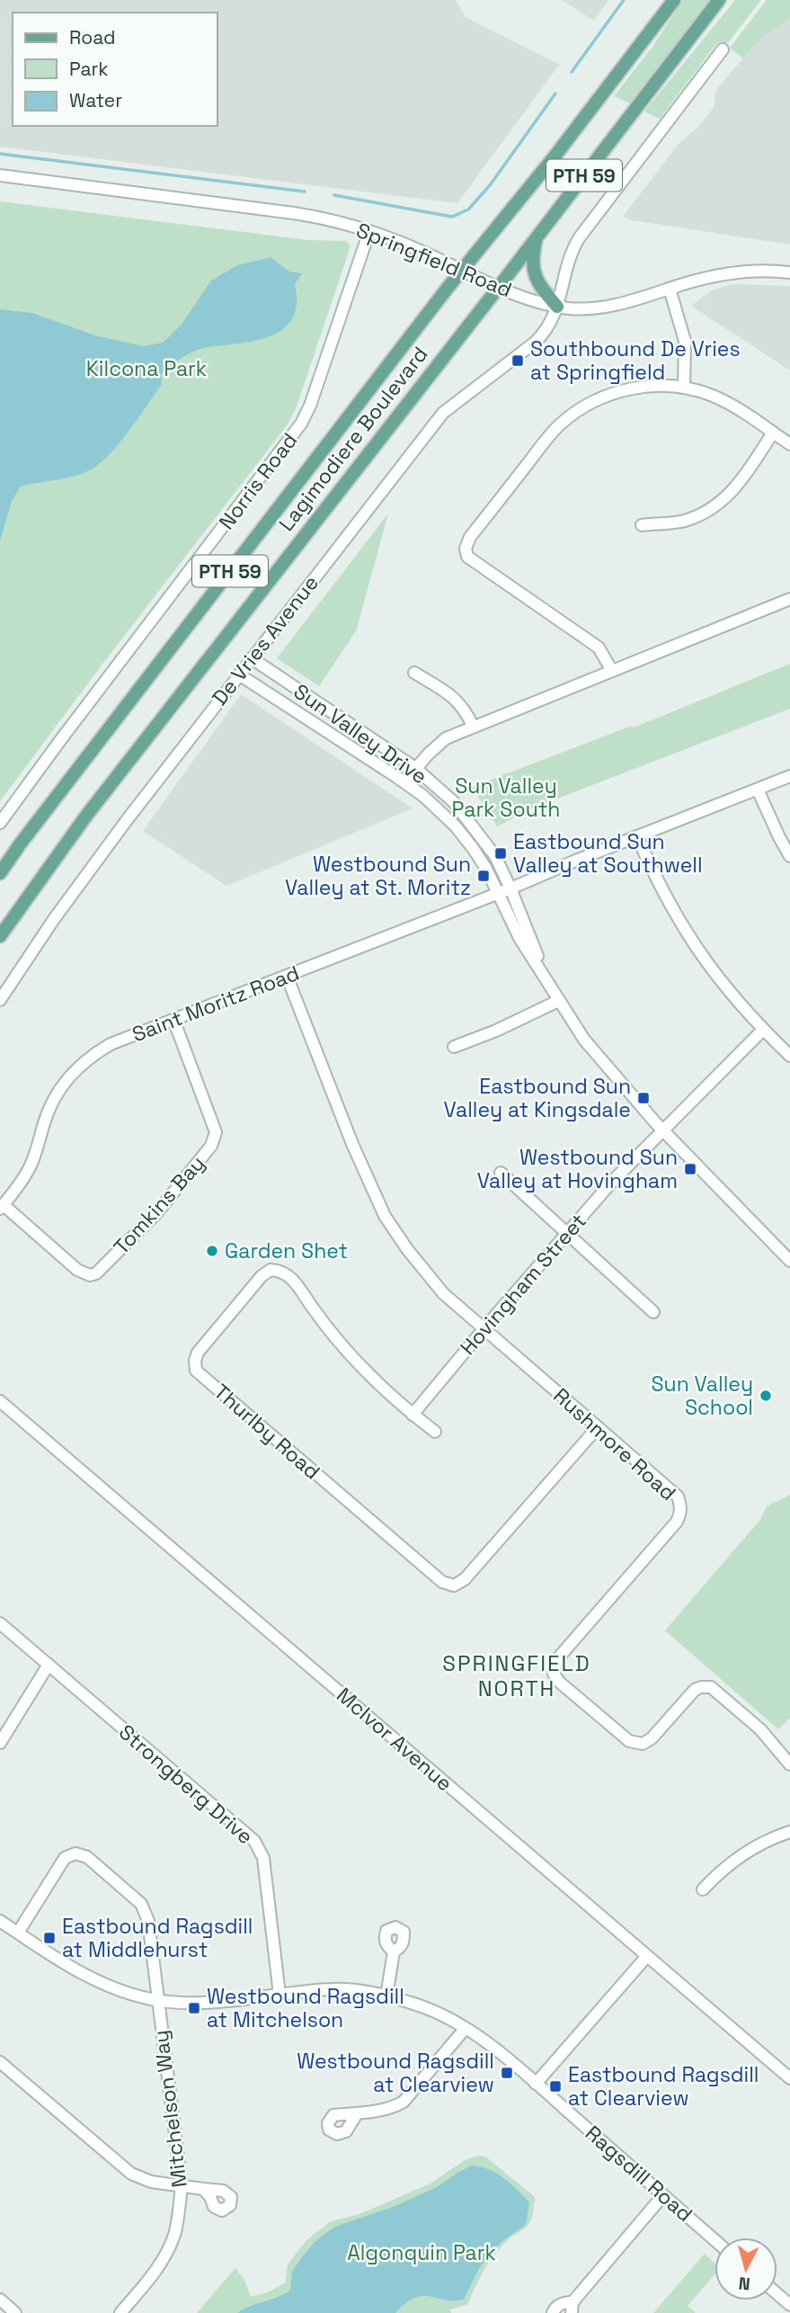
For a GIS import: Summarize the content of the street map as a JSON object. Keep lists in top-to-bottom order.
{
  "streets": {
    "main road": ["PTH 59", "Lagimodiere Boulevard"],
    "street": [
      "Springfield Road",
      "Norris Road",
      "De Vries Avenue",
      "Sun Valley Drive",
      "Saint Moritz Road",
      "Tomkins Bay",
      "Hovingham Street",
      "Thurlby Road",
      "Rushmore Road",
      "McIvor Avenue",
      "Strongberg Drive",
      "Mitchelson Way",
      "Ragsdill Road"
    ]
  },
  "crossings": [
    ["Springfield Road", "Lagimodiere Boulevard"],
    ["Springfield Road", "Norris Road"],
    ["Springfield Road", "De Vries Avenue"],
    ["De Vries Avenue", "Sun Valley Drive"],
    ["Sun Valley Drive", "Saint Moritz Road"],
    ["Sun Valley Drive", "Hovingham Street"],
    ["Saint Moritz Road", "Tomkins Bay"],
    ["Saint Moritz Road", "Rushmore Road"],
    ["Hovingham Street", "Thurlby Road"],
    ["Hovingham Street", "Rushmore Road"],
    ["Thurlby Road", "Rushmore Road"],
    ["Strongberg Drive", "Ragsdill Road"],
    ["Mitchelson Way", "Ragsdill Road"]
  ],
  "districts": ["SPRINGFIELD NORTH"],
  "parks": ["Kilcona Park", "Sun Valley Park South", "Algonquin Park"],
  "places": {
    "transit": [
      "Southbound De Vries at Springfield",
      "Eastbound Sun Valley at Southwell",
      "Westbound Sun Valley at St. Moritz",
      "Eastbound Sun Valley at Kingsdale",
      "Westbound Sun Valley at Hovingham",
      "Eastbound Ragsdill at Middlehurst",
      "Westbound Ragsdill at Mitchelson",
      "Westbound Ragsdill at Clearview",
      "Eastbound Ragsdill at Clearview"
    ],
    "other": ["Garden Shet", "Sun Valley School"]
  },
  "legend": ["Road", "Park", "Water"],
  "north": "bottom"
}
